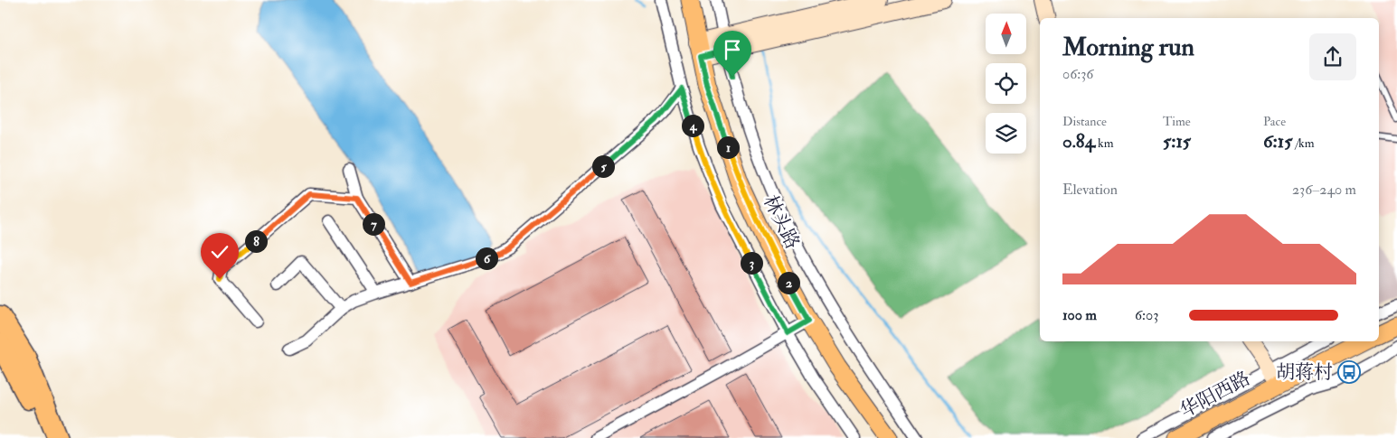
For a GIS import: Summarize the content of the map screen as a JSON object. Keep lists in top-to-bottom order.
{
  "streets": {
    "main road": ["林头路", "华阳西路"]
  },
  "places": {
    "bus stop": ["胡蒋村"]
  },
  "north": "top",
  "page": {
    "heading": ["Morning run", "06:36"],
    "stats": [
      ["Distance", "0.84 km"],
      ["Time", "5:15"],
      ["Pace", "6:15 /km"]
    ],
    "pins": [
      "4",
      "1",
      "5",
      "7",
      "8",
      "6",
      "3",
      "2"
    ],
    "chart": ["Elevation", "236–240 m"],
    "list": [
      {
        "name": "100 m",
        "note": "6:03"
      }
    ]
  }
}
